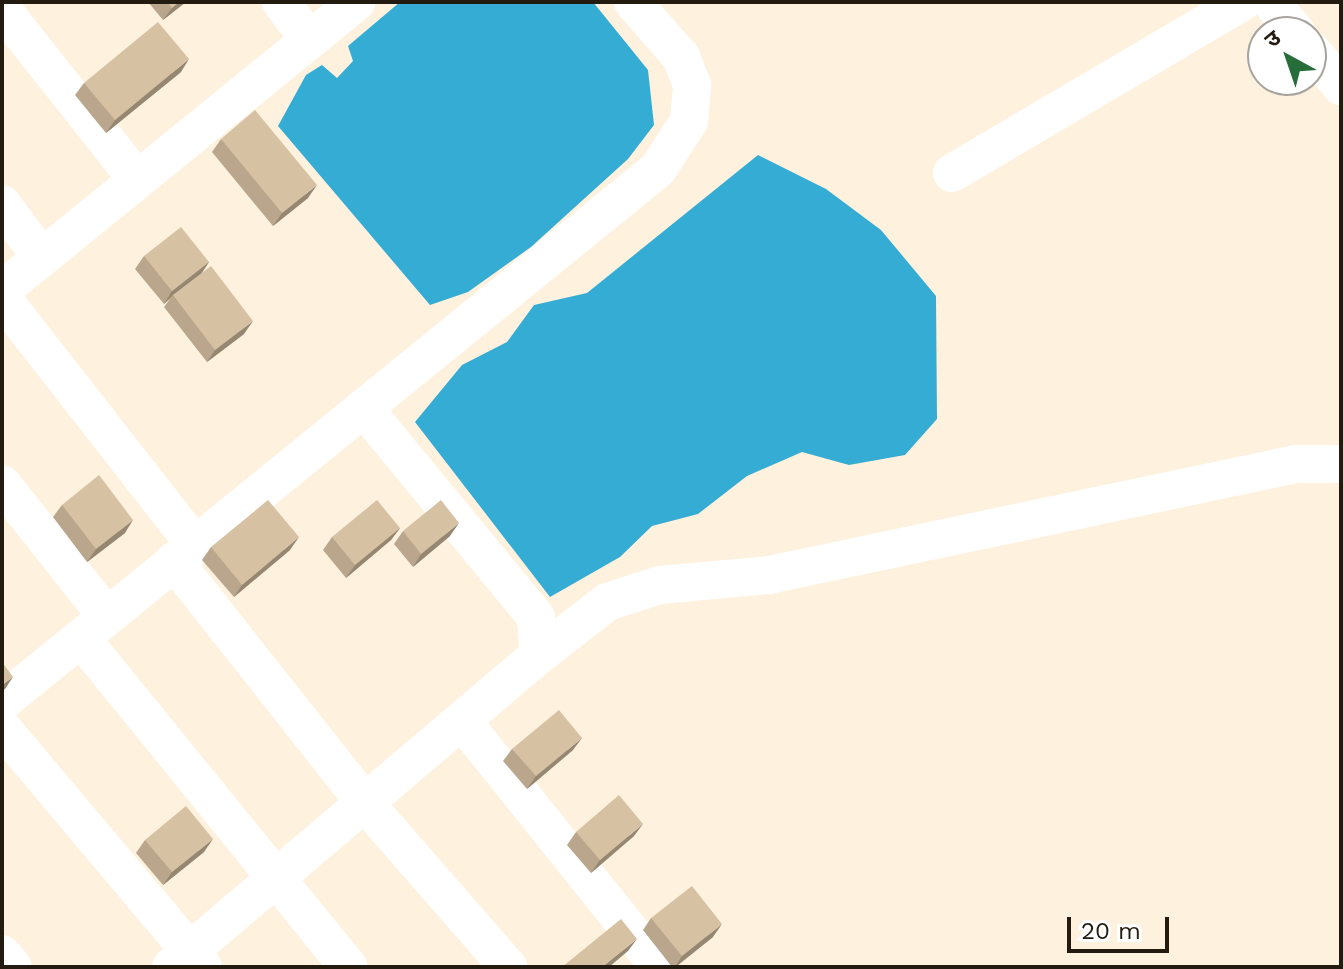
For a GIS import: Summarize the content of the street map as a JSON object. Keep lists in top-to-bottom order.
{
  "scale_bar": "20 m",
  "north": "top left"
}
